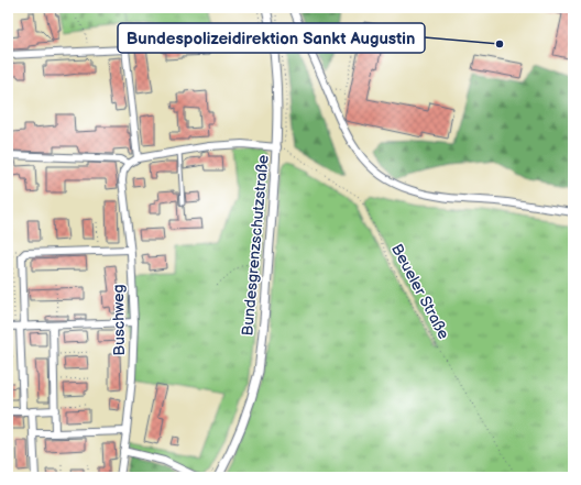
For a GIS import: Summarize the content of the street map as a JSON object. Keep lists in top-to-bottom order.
{
  "streets": {
    "street": ["Bundesgrenzschutzstraße", "Buschweg"],
    "path": ["Beueler Straße"]
  },
  "crossings": [
    ["Bundesgrenzschutzstraße", "Beueler Straße"]
  ],
  "places": ["Bundespolizeidirektion Sankt Augustin"]
}
